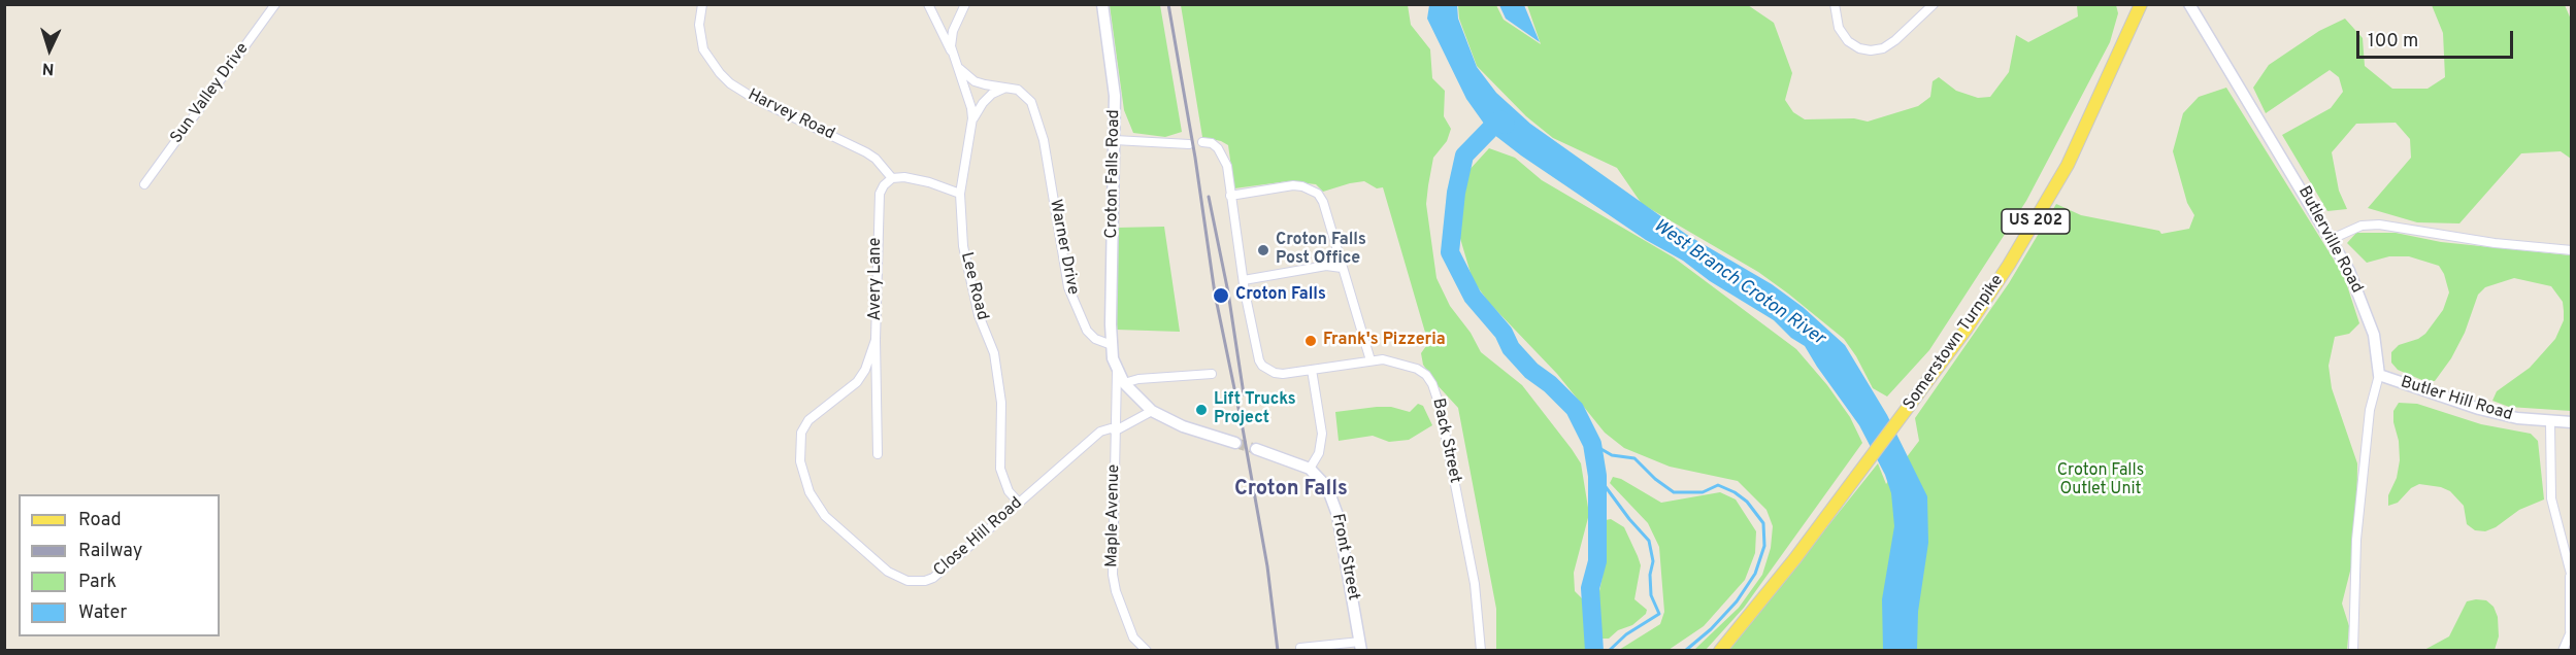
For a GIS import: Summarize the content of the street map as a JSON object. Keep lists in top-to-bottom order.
{
  "streets": {
    "main road": [
      "Croton Falls Road",
      "US 202",
      "Butlerville Road",
      "Somerstown Turnpike",
      "Butler Hill Road",
      "Front Street"
    ],
    "street": [
      "Sun Valley Drive",
      "Harvey Road",
      "Warner Drive",
      "Avery Lane",
      "Lee Road",
      "Back Street",
      "Maple Avenue",
      "Close Hill Road"
    ]
  },
  "crossings": [
    ["Harvey Road", "Avery Lane"],
    ["Croton Falls Road", "Warner Drive"],
    ["Butlerville Road", "Butler Hill Road"],
    ["Avery Lane", "Close Hill Road"],
    ["Lee Road", "Close Hill Road"],
    ["Maple Avenue", "Close Hill Road"]
  ],
  "districts": ["Croton Falls"],
  "water": ["West Branch Croton River"],
  "parks": ["Croton Falls Outlet Unit"],
  "places": [
    "Croton Falls Post Office",
    "Croton Falls",
    "Frank's Pizzeria",
    "Lift Trucks Project"
  ],
  "legend": [
    "Road",
    "Railway",
    "Park",
    "Water"
  ],
  "scale_bar": "100 m",
  "north": "bottom"
}
